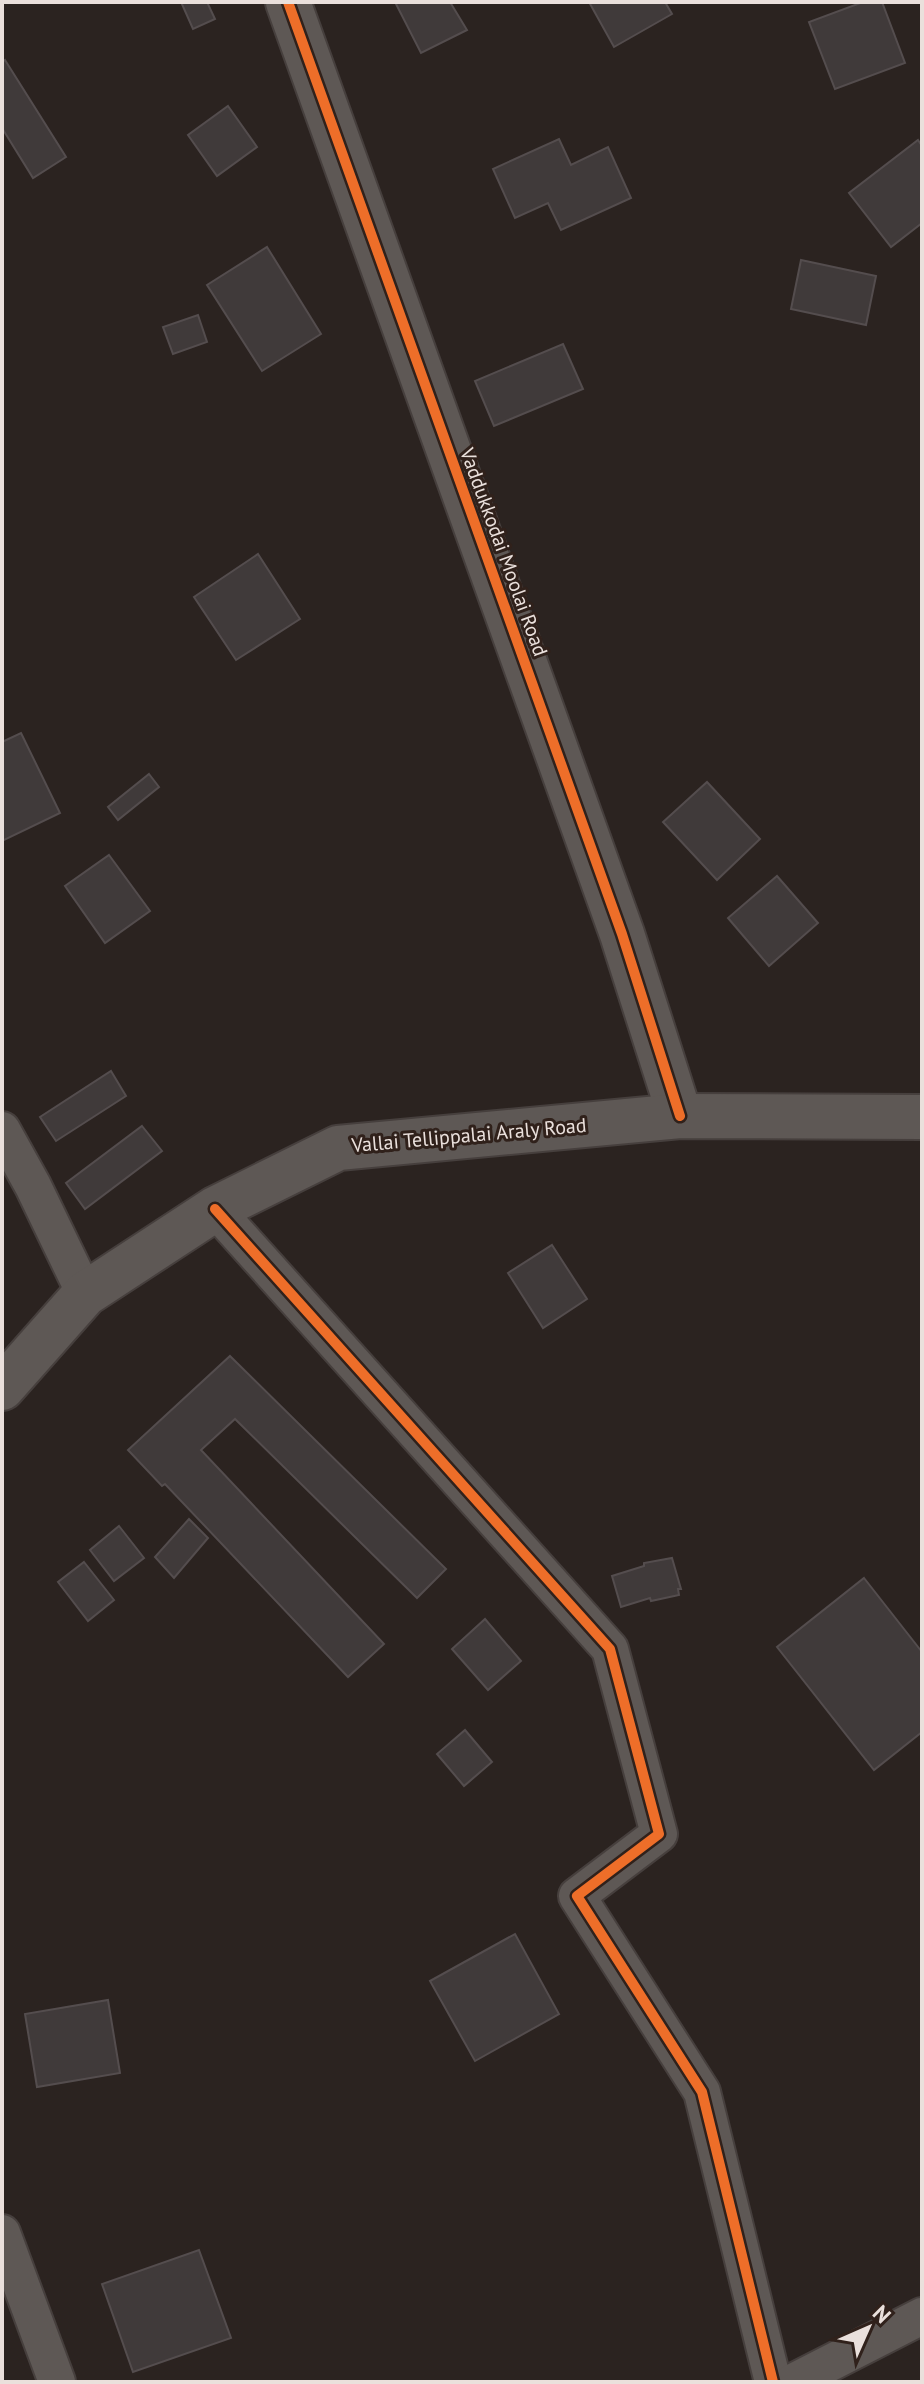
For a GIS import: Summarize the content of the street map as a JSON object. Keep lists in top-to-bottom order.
{
  "streets": {
    "street": ["Vaddukkodai Moolai Road", "Vallai Tellippalai Araly Road"]
  },
  "crossings": [
    ["Vaddukkodai Moolai Road", "Vallai Tellippalai Araly Road"]
  ],
  "north": "top right"
}
